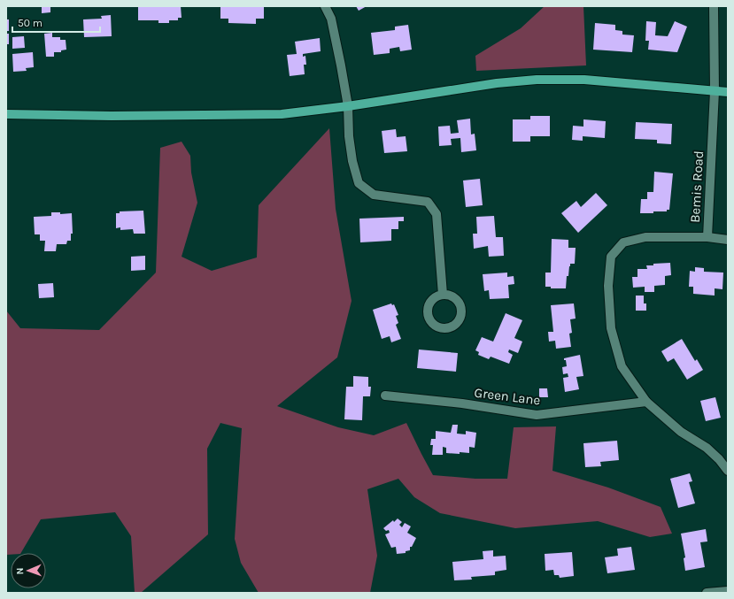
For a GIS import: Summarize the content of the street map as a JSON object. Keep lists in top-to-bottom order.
{
  "streets": {
    "street": ["Bemis Road", "Green Lane"]
  },
  "crossings": [
    ["Bemis Road", "Green Lane"]
  ],
  "scale_bar": "50 m",
  "north": "left"
}
